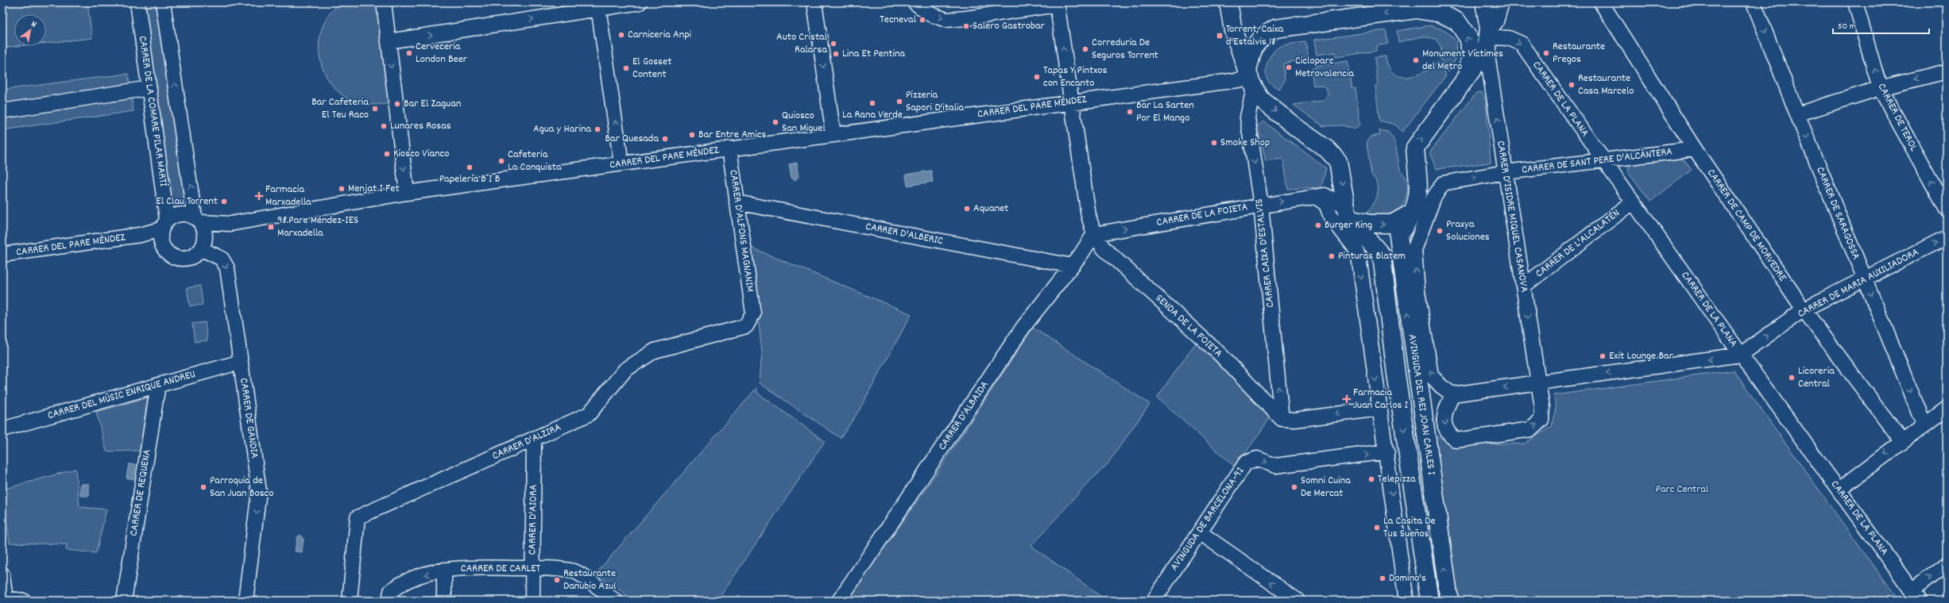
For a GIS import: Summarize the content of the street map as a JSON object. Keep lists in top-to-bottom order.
{
  "streets": {
    "street": [
      "CARRER DE LA PLANA",
      "CARRER DEL PARE MÉNDEZ",
      "CARRER DE LA COMARE PILAR MARTÍ",
      "CARRER DE TEROL",
      "CARRER DE SANT PERE D'ALCÀNTERA",
      "CARRER DE SARAGOSSA",
      "CARRER DE LA FOIETA",
      "CARRER D'ISIDRE MIQUEL CASANOVA",
      "CARRER DE CAMP DE MORVEDRE",
      "CARRER D'ALFONS MAGNANIM",
      "CARRER D'ALBERIC",
      "CARRER DE L'ALCALATÉN",
      "CARRER CAIXA D'ESTALVIS",
      "CARRER DE MARIA AUXILIADORA",
      "SENDA DE LA FOIETA",
      "CARRER DEL MÚSIC ENRIQUE ANDREU",
      "AVINGUDA DEL REI JOAN CARLES I",
      "CARRER D'ALBAIDA",
      "CARRER DE GANDIA",
      "CARRER D'ALZIRA",
      "CARRER DE REQUENA",
      "AVINGUDA DE BARCELONA-92",
      "CARRER D'AIORA",
      "CARRER DE CARLET"
    ]
  },
  "crossings": [
    ["CARRER DE LA PLANA", "CARRER DE SANT PERE D'ALCÀNTERA"],
    ["CARRER DE LA PLANA", "CARRER D'ISIDRE MIQUEL CASANOVA"],
    ["CARRER DE LA PLANA", "CARRER DE L'ALCALATÉN"],
    ["CARRER DE LA PLANA", "CARRER DE MARIA AUXILIADORA"],
    ["CARRER DE LA PLANA", "AVINGUDA DEL REI JOAN CARLES I"],
    ["CARRER DEL PARE MÉNDEZ", "CARRER DE LA COMARE PILAR MARTÍ"],
    ["CARRER DEL PARE MÉNDEZ", "CARRER D'ALFONS MAGNANIM"],
    ["CARRER DEL PARE MÉNDEZ", "CARRER CAIXA D'ESTALVIS"],
    ["CARRER DEL PARE MÉNDEZ", "SENDA DE LA FOIETA"],
    ["CARRER DEL PARE MÉNDEZ", "CARRER DE GANDIA"],
    ["CARRER DE LA COMARE PILAR MARTÍ", "CARRER DE GANDIA"],
    ["CARRER DE SANT PERE D'ALCÀNTERA", "CARRER D'ISIDRE MIQUEL CASANOVA"],
    ["CARRER DE SANT PERE D'ALCÀNTERA", "CARRER DE CAMP DE MORVEDRE"],
    ["CARRER DE SANT PERE D'ALCÀNTERA", "AVINGUDA DEL REI JOAN CARLES I"],
    ["CARRER DE SARAGOSSA", "CARRER DE MARIA AUXILIADORA"],
    ["CARRER DE LA FOIETA", "CARRER CAIXA D'ESTALVIS"],
    ["CARRER DE LA FOIETA", "SENDA DE LA FOIETA"],
    ["CARRER DE LA FOIETA", "AVINGUDA DEL REI JOAN CARLES I"],
    ["CARRER DE LA FOIETA", "CARRER D'ALBAIDA"],
    ["CARRER D'ISIDRE MIQUEL CASANOVA", "CARRER DE L'ALCALATÉN"],
    ["CARRER D'ISIDRE MIQUEL CASANOVA", "AVINGUDA DEL REI JOAN CARLES I"],
    ["CARRER DE CAMP DE MORVEDRE", "CARRER DE MARIA AUXILIADORA"],
    ["CARRER D'ALFONS MAGNANIM", "CARRER D'ALBERIC"],
    ["CARRER D'ALFONS MAGNANIM", "CARRER D'ALZIRA"],
    ["CARRER D'ALBERIC", "CARRER D'ALBAIDA"],
    ["CARRER CAIXA D'ESTALVIS", "SENDA DE LA FOIETA"],
    ["SENDA DE LA FOIETA", "CARRER D'ALBAIDA"],
    ["CARRER DEL MÚSIC ENRIQUE ANDREU", "CARRER DE GANDIA"],
    ["CARRER DEL MÚSIC ENRIQUE ANDREU", "CARRER DE REQUENA"],
    ["CARRER D'ALZIRA", "CARRER D'AIORA"],
    ["CARRER D'AIORA", "CARRER DE CARLET"]
  ],
  "one_way": [
    "CARRER DE TEROL",
    "CARRER DE SARAGOSSA",
    "CARRER DE LA FOIETA",
    "CARRER DE MARIA AUXILIADORA",
    "CARRER DE GANDIA"
  ],
  "parks": ["Parc Central"],
  "places": {
    "other": [
      "Tecneval",
      "Salero Gastrobar",
      "Carniceria Anpi",
      "Auto Cristal Ralarsa",
      "Correduria De Seguros Torrent",
      "Cerveceria London Beer",
      "Restaurante Pregos",
      "Lina Et Pentina",
      "Monument Víctimes del Metro",
      "Cicloparc Metrovalencia",
      "El Gosset Content",
      "Tapas Y Pintxos con Encanto",
      "Restaurante Casa Marcelo",
      "Pizzeria Sapori D'italia",
      "La Rana Verde",
      "Bar El Zaguan",
      "Bar Cafeteria El Teu Raco",
      "Bar La Sarten Por El Mango",
      "Quiosco San Miguel",
      "Lunares Rosas",
      "Agua y Harina",
      "Bar Entre Amics",
      "Bar Quesada",
      "Smoke Shop",
      "Kiosco Vianco",
      "Cafeteria La Conquista",
      "Papelería B I B",
      "Menjat I Fet",
      "El Clau Torrent",
      "Aquanet",
      "Burger King",
      "Praxya Soluciones",
      "Pinturas Blatem",
      "Exit Lounge Bar",
      "Licoreria Central",
      "Telepizza",
      "Parroquia de San Juan Bosco",
      "Somni Cuina De Mercat",
      "La Casita De Tus Sueños",
      "Domino's",
      "Restaurante Danubio Azul"
    ],
    "transit": ["Torrent, Caixa d'Estalvis 18", "98.Pare Méndez-IES Marxadella"],
    "health": ["Farmacia Marxadella", "Farmacia Juan Carlos I"]
  },
  "scale_bar": "50 m",
  "north": "top right"
}
